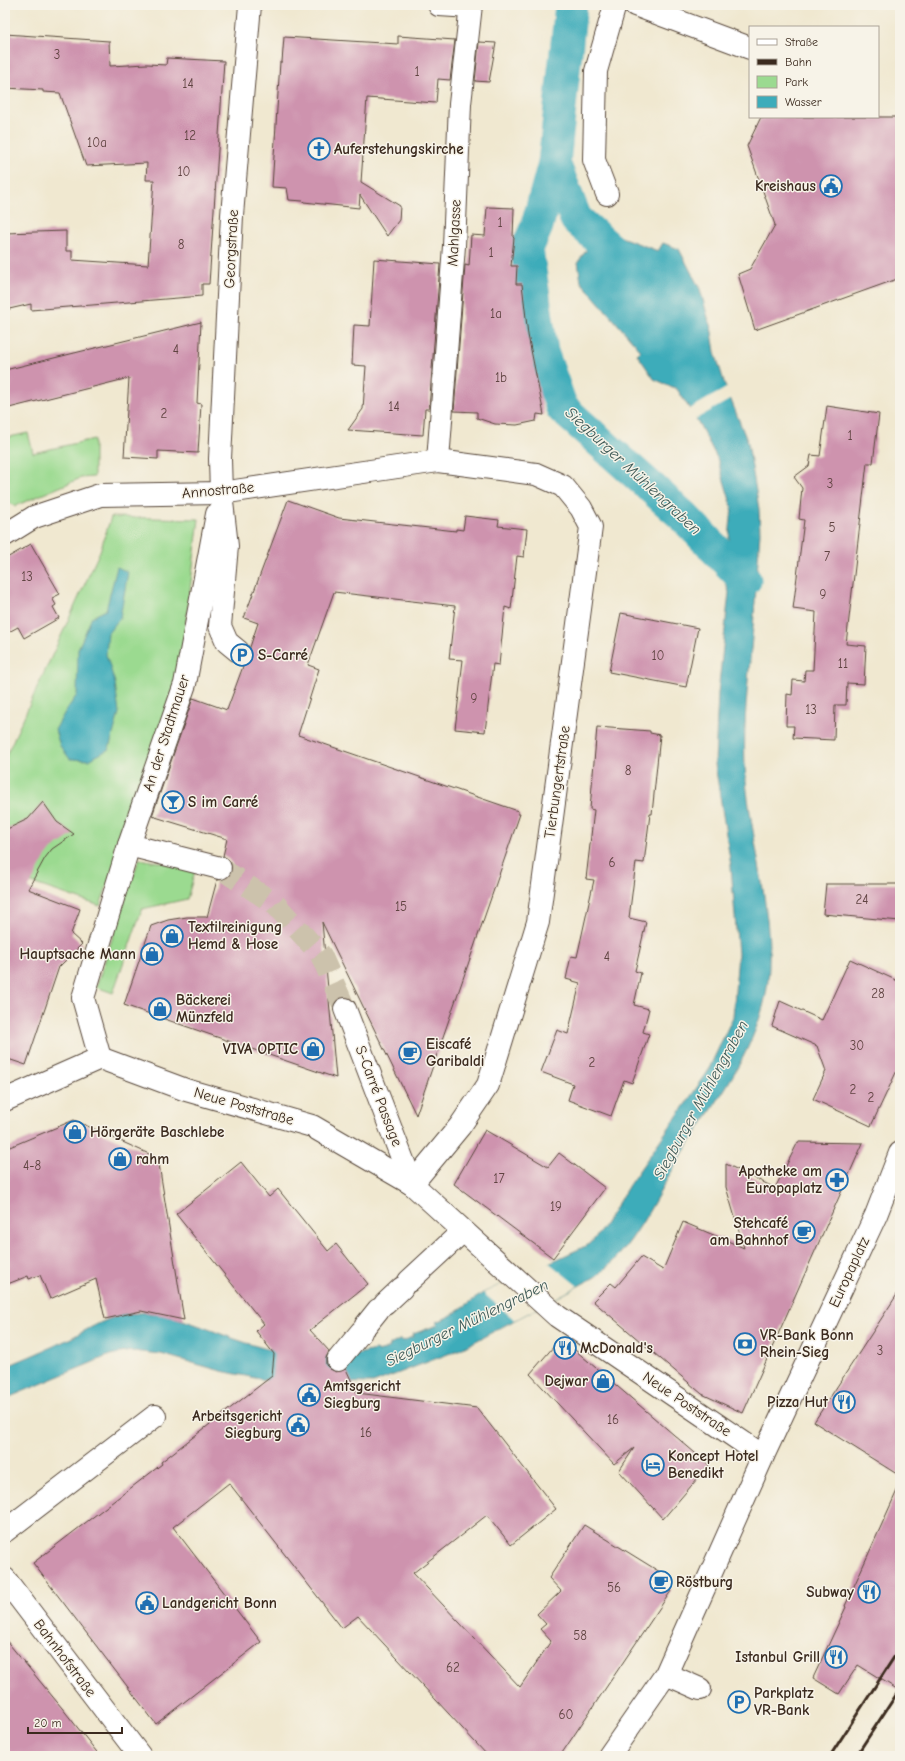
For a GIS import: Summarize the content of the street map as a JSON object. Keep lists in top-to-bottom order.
{
  "streets": {
    "street": [
      "Mahlgasse",
      "Georgstraße",
      "Annostraße",
      "An der Stadtmauer",
      "Tierbungertstraße",
      "S-Carré Passage",
      "Neue Poststraße",
      "Europaplatz",
      "Bahnhofstraße"
    ]
  },
  "crossings": [
    ["Mahlgasse", "Annostraße"],
    ["Mahlgasse", "Tierbungertstraße"],
    ["Georgstraße", "Annostraße"],
    ["Georgstraße", "An der Stadtmauer"],
    ["Annostraße", "An der Stadtmauer"],
    ["Annostraße", "Tierbungertstraße"],
    ["An der Stadtmauer", "Neue Poststraße"],
    ["Tierbungertstraße", "S-Carré Passage"],
    ["Tierbungertstraße", "Neue Poststraße"],
    ["S-Carré Passage", "Neue Poststraße"],
    ["Neue Poststraße", "Europaplatz"]
  ],
  "water": ["Siegburger Mühlengraben"],
  "places": {
    "church": ["Auferstehungskirche"],
    "public building": [
      "Kreishaus",
      "Amtsgericht Siegburg",
      "Arbeitsgericht Siegburg",
      "Landgericht Bonn"
    ],
    "parking": ["S-Carré", "Parkplatz VR-Bank"],
    "bar": ["S im Carré"],
    "shop": [
      "Textilreinigung Hemd & Hose",
      "Hauptsache Mann",
      "Bäckerei Münzfeld",
      "VIVA OPTIC",
      "Hörgeräte Baschlebe",
      "rahm",
      "Dejwar"
    ],
    "cafe": ["Eiscafé Garibaldi", "Stehcafé am Bahnhof", "Röstburg"],
    "pharmacy": ["Apotheke am Europaplatz"],
    "bank": ["VR-Bank Bonn Rhein-Sieg"],
    "restaurant": [
      "McDonald's",
      "Pizza Hut",
      "Subway",
      "Istanbul Grill"
    ],
    "hotel": ["Koncept Hotel Benedikt"]
  },
  "house_numbers": [
    "3",
    "1",
    "14",
    "12",
    "10a",
    "10",
    "1",
    "8",
    "1",
    "1a",
    "4",
    "1b",
    "14",
    "2",
    "1",
    "3",
    "5",
    "7",
    "13",
    "9",
    "10",
    "11",
    "9",
    "13",
    "8",
    "6",
    "24",
    "15",
    "4",
    "28",
    "30",
    "2",
    "2",
    "2",
    "4-8",
    "17",
    "19",
    "3",
    "16",
    "16",
    "56",
    "58",
    "62",
    "60"
  ],
  "legend": [
    "Straße",
    "Bahn",
    "Park",
    "Wasser"
  ],
  "scale_bar": "20 m"
}
